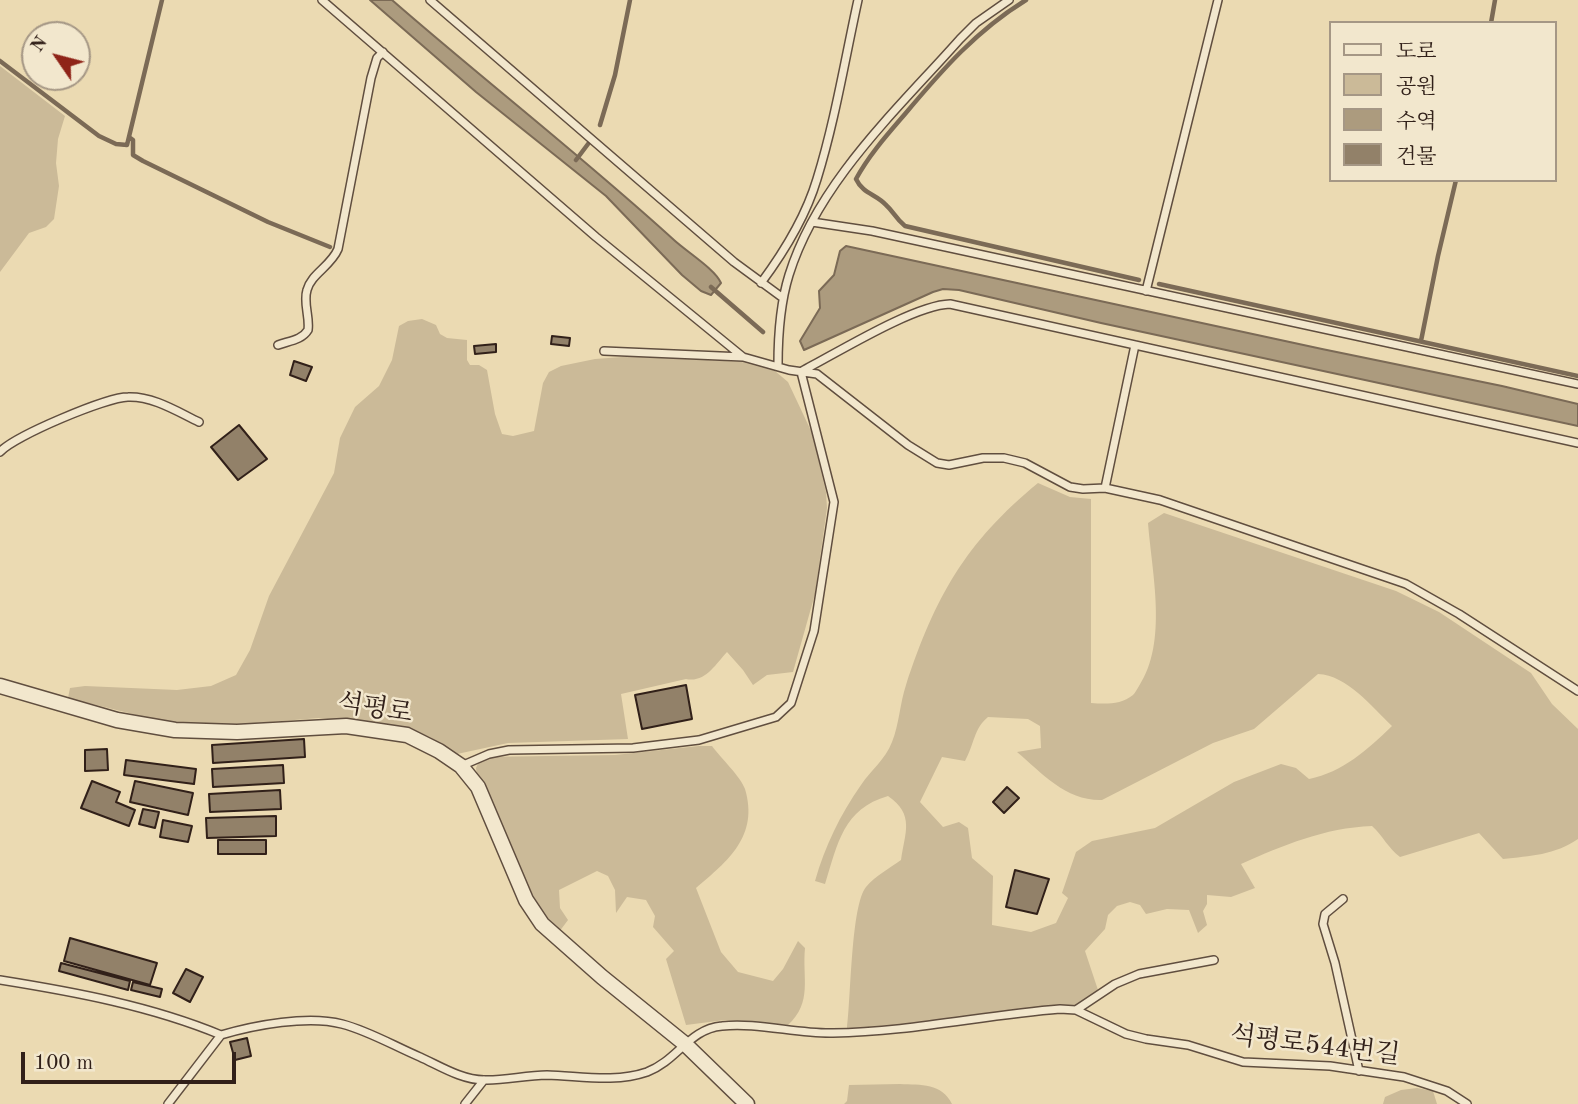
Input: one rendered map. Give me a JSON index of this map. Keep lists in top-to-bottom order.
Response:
{
  "streets": {
    "street": ["석평로"],
    "lane": ["석평로544번길"]
  },
  "crossings": [
    ["석평로", "석평로544번길"]
  ],
  "legend": [
    "도로",
    "공원",
    "수역",
    "건물"
  ],
  "scale_bar": "100 m",
  "north": "top left"
}
